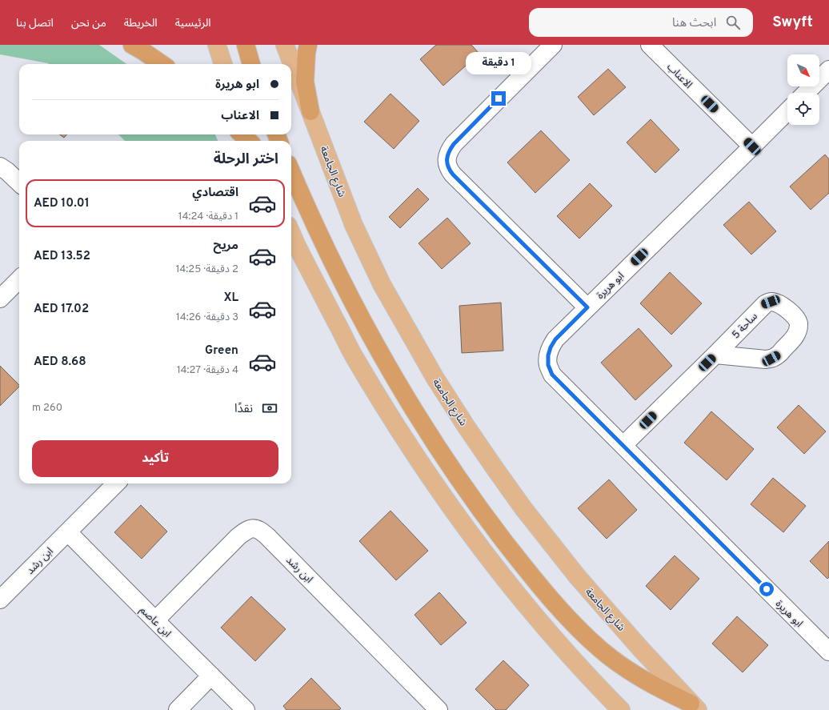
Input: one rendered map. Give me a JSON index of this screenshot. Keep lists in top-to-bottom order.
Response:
{
  "streets": {
    "main road": ["شارع الجامعة"],
    "street": [
      "الاعناب",
      "ابو هريرة",
      "ابن رشد",
      "ابن عاصم"
    ]
  },
  "crossings": [
    ["الاعناب", "ابو هريرة"],
    ["ابن رشد", "ابن عاصم"]
  ],
  "north": "bottom right",
  "page": {
    "header": "Swyft",
    "search": "ابحث هنا",
    "nav": [
      "الرئيسية",
      "الخريطة",
      "من نحن",
      "اتصل بنا"
    ],
    "bubble": "1 دقيقة",
    "banner": ["ابو هريرة", "الاعناب"],
    "heading": "اختر الرحلة",
    "list": [
      {
        "name": "اقتصادي",
        "note": "1 دقيقة · 14:24",
        "value": "AED 10.01"
      },
      {
        "name": "مريح",
        "note": "2 دقيقة · 14:25",
        "value": "AED 13.52"
      },
      {
        "name": "XL",
        "note": "3 دقيقة · 14:26",
        "value": "AED 17.02"
      },
      {
        "name": "Green",
        "note": "4 دقيقة · 14:27",
        "value": "AED 8.68"
      }
    ],
    "pay": ["نقدًا", "260 m"],
    "buttons": "تأكيد"
  }
}
